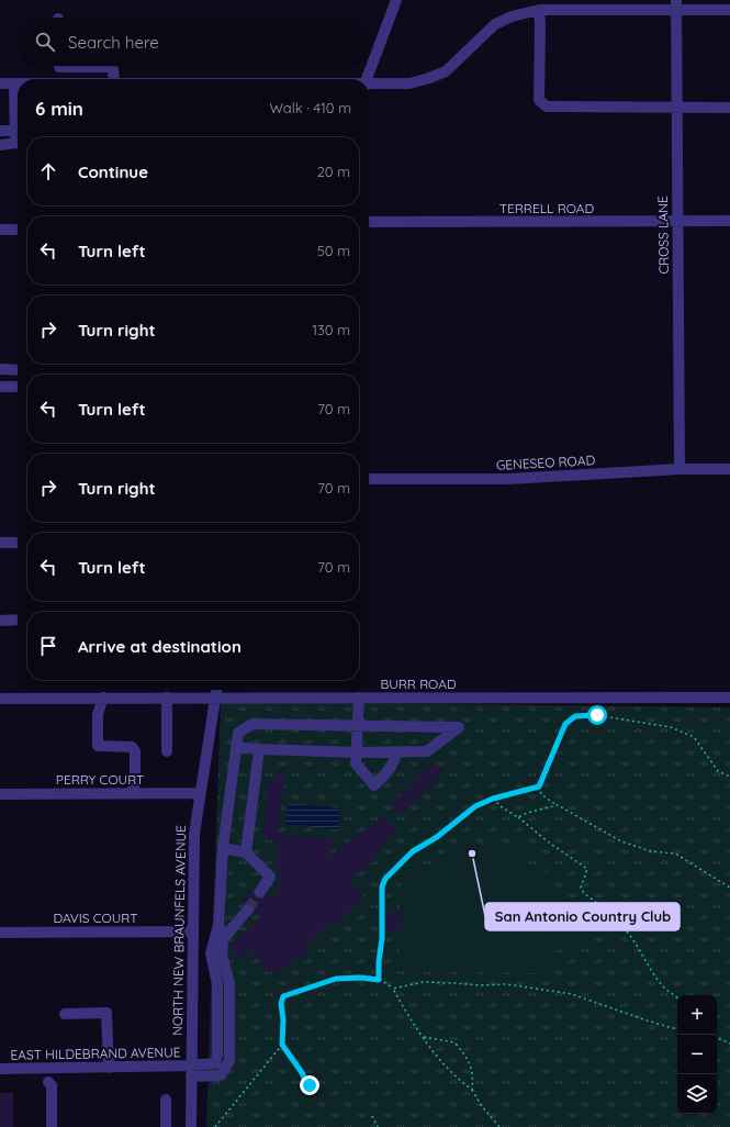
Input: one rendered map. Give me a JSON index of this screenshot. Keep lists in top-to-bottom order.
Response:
{
  "streets": {
    "street": [
      "TERRELL ROAD",
      "CROSS LANE",
      "GENESEO ROAD",
      "BURR ROAD",
      "PERRY COURT",
      "DAVIS COURT",
      "NORTH NEW BRAUNFELS AVENUE",
      "EAST HILDEBRAND AVENUE"
    ]
  },
  "crossings": [
    ["TERRELL ROAD", "CROSS LANE"],
    ["CROSS LANE", "GENESEO ROAD"],
    ["BURR ROAD", "NORTH NEW BRAUNFELS AVENUE"],
    ["PERRY COURT", "NORTH NEW BRAUNFELS AVENUE"],
    ["DAVIS COURT", "NORTH NEW BRAUNFELS AVENUE"],
    ["NORTH NEW BRAUNFELS AVENUE", "EAST HILDEBRAND AVENUE"]
  ],
  "places": ["San Antonio Country Club"],
  "page": {
    "search": "Search here",
    "heading": ["6 min", "Walk · 410 m"],
    "list": [
      ["Continue", "20 m"],
      ["Turn left", "50 m"],
      ["Turn right", "130 m"],
      ["Turn left", "70 m"],
      ["Turn right", "70 m"],
      ["Turn left", "70 m"],
      "Arrive at destination"
    ],
    "map_buttons": ["+", "−"]
  }
}
